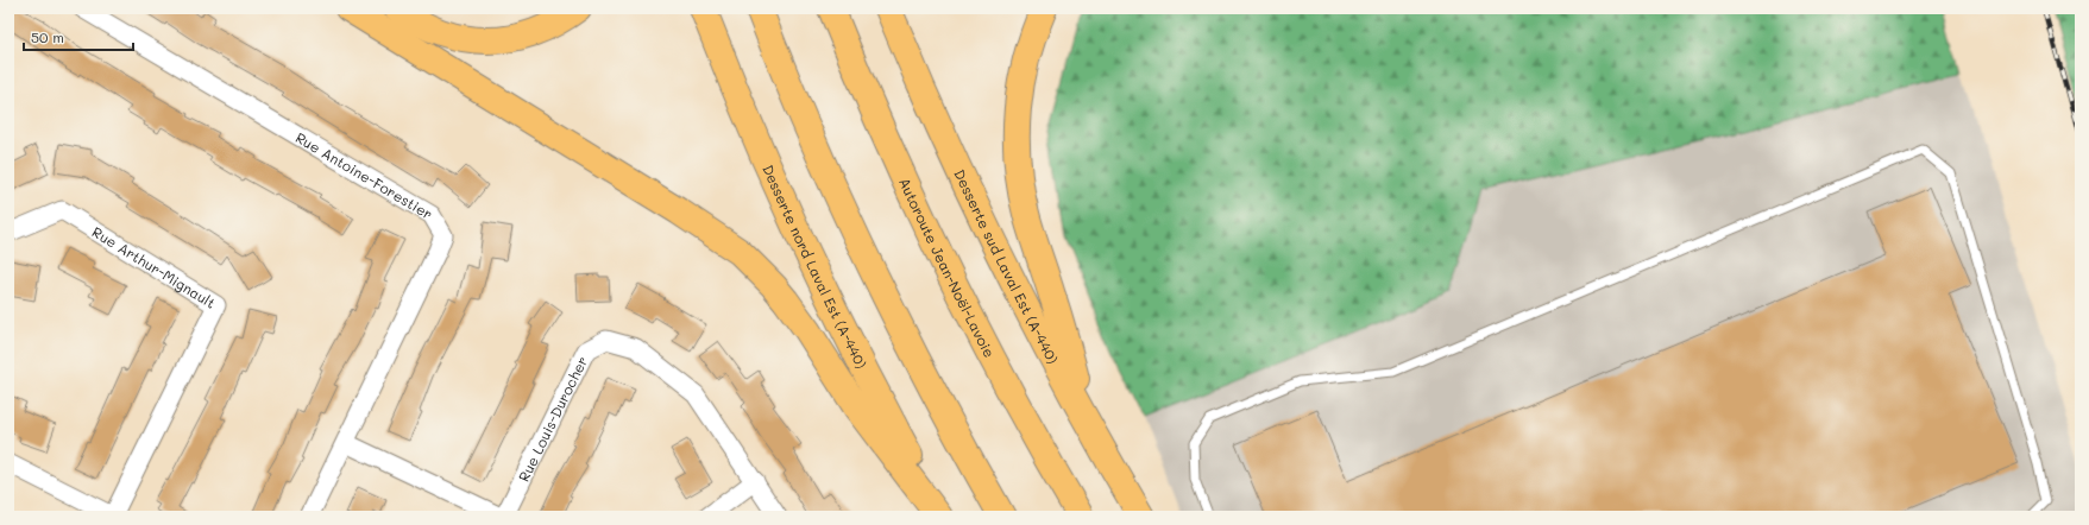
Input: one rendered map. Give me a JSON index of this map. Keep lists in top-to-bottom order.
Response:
{
  "streets": {
    "highway": ["Desserte nord Laval Est (A-440)", "Autoroute Jean-Noël-Lavoie", "Desserte sud Laval Est (A-440)"],
    "street": ["Rue Antoine-Forestier", "Rue Arthur-Mignault", "Rue Louis-Durocher"]
  },
  "scale_bar": "50 m"
}
